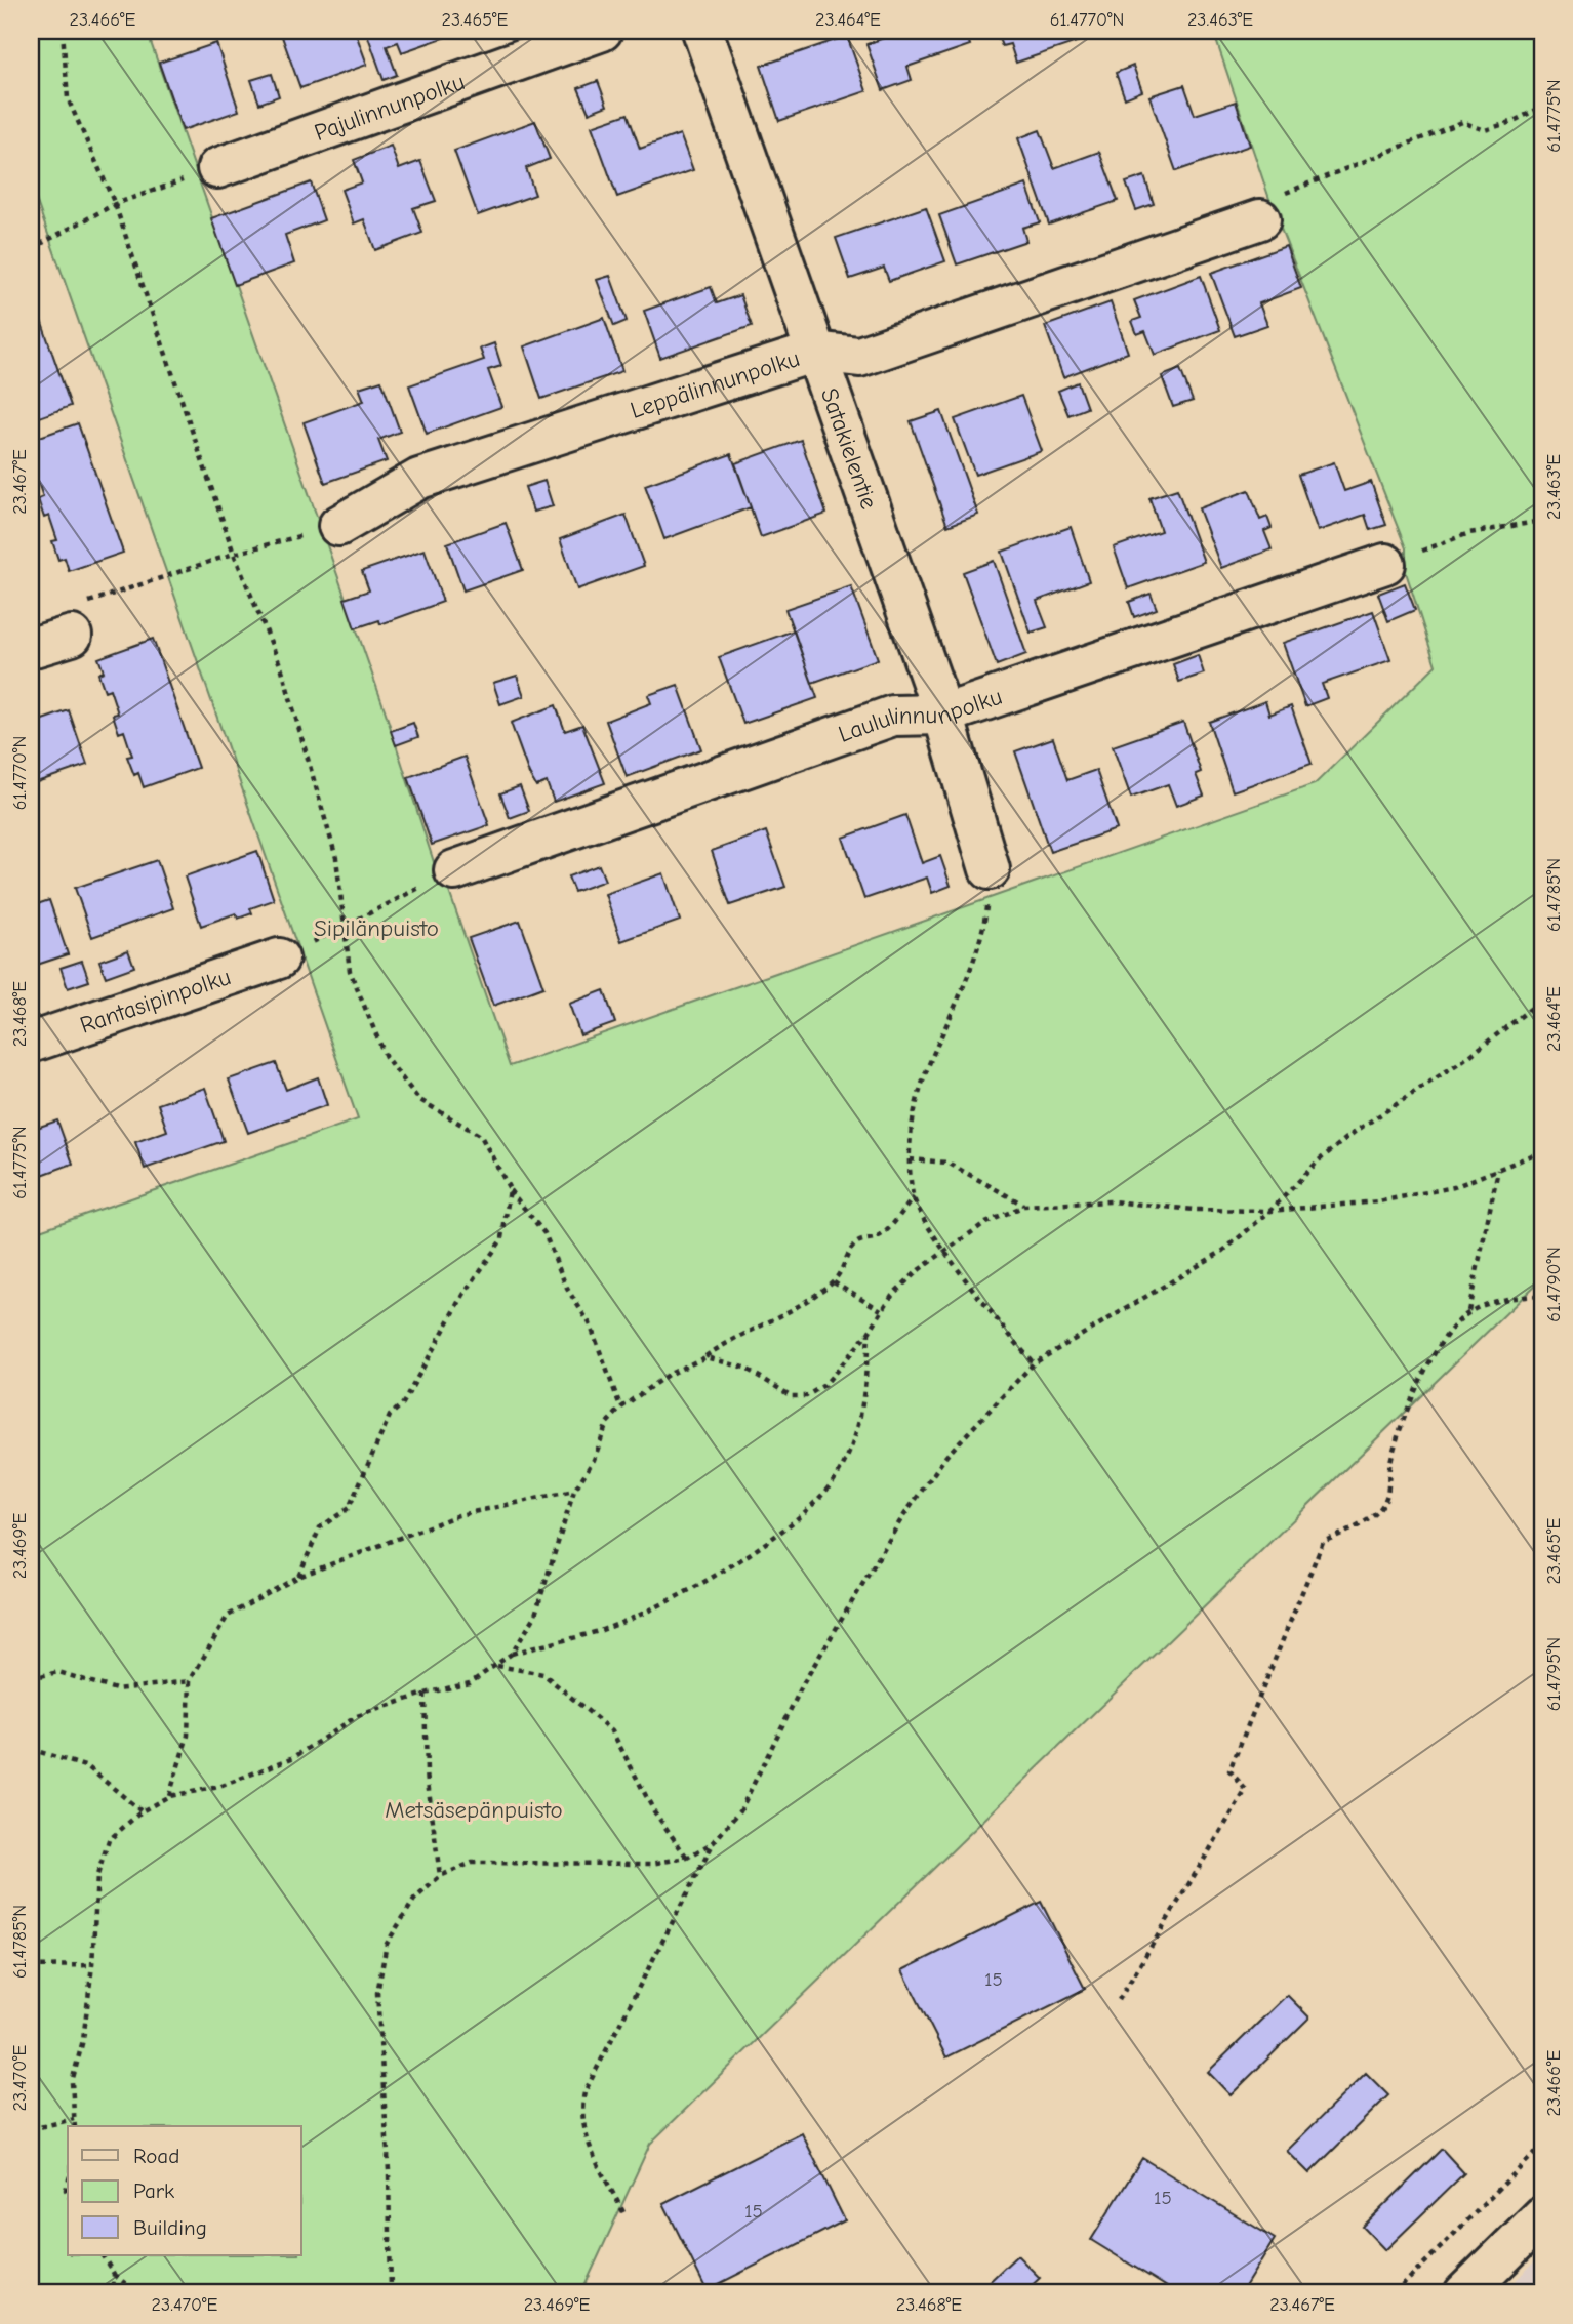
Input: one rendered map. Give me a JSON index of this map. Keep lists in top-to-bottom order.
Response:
{
  "streets": {
    "street": [
      "Pajulinnunpolku",
      "Leppälinnunpolku",
      "Satakielentie",
      "Laululinnunpolku",
      "Rantasipinpolku"
    ]
  },
  "crossings": [
    ["Leppälinnunpolku", "Satakielentie"],
    ["Satakielentie", "Laululinnunpolku"]
  ],
  "parks": ["Sipilänpuisto", "Metsäsepänpuisto"],
  "house_numbers": ["15", "15", "15"],
  "legend": ["Road", "Park", "Building"],
  "coordinates": [
    "23.466°E",
    "23.465°E",
    "23.464°E",
    "61.4770°N",
    "23.463°E",
    "61.4775°N",
    "23.467°E",
    "61.4785°N",
    "23.468°E",
    "61.4790°N",
    "23.469°E",
    "61.4795°N",
    "23.470°E"
  ]
}
